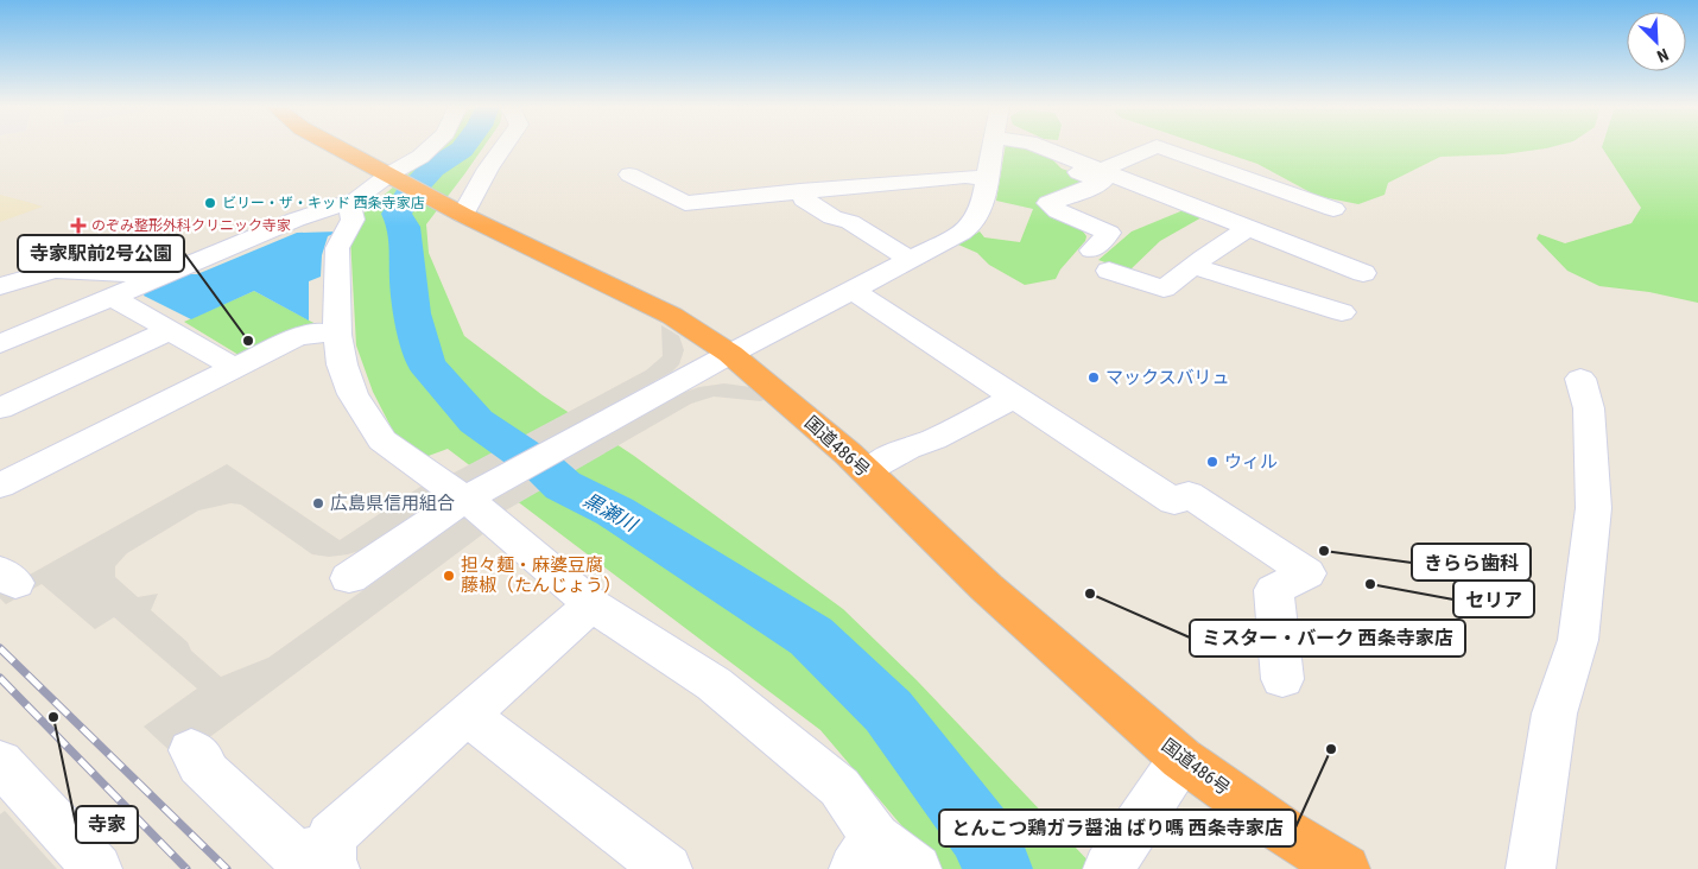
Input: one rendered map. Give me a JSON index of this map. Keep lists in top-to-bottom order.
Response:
{
  "streets": {
    "highway": ["国道486号"]
  },
  "water": ["黒瀬川"],
  "places": {
    "other": [
      "ビリー・ザ・キッド 西条寺家店",
      "寺家駅前2号公園",
      "マックスバリュ",
      "ウィル",
      "広島県信用組合",
      "きらら歯科",
      "担々麺・麻婆豆腐 藤椒（たんじょう）",
      "セリア",
      "ミスター・バーク 西条寺家店",
      "寺家",
      "とんこつ鶏ガラ醤油 ばり嗎 西条寺家店"
    ],
    "health": ["のぞみ整形外科クリニック寺家"]
  },
  "north": "bottom right"
}
